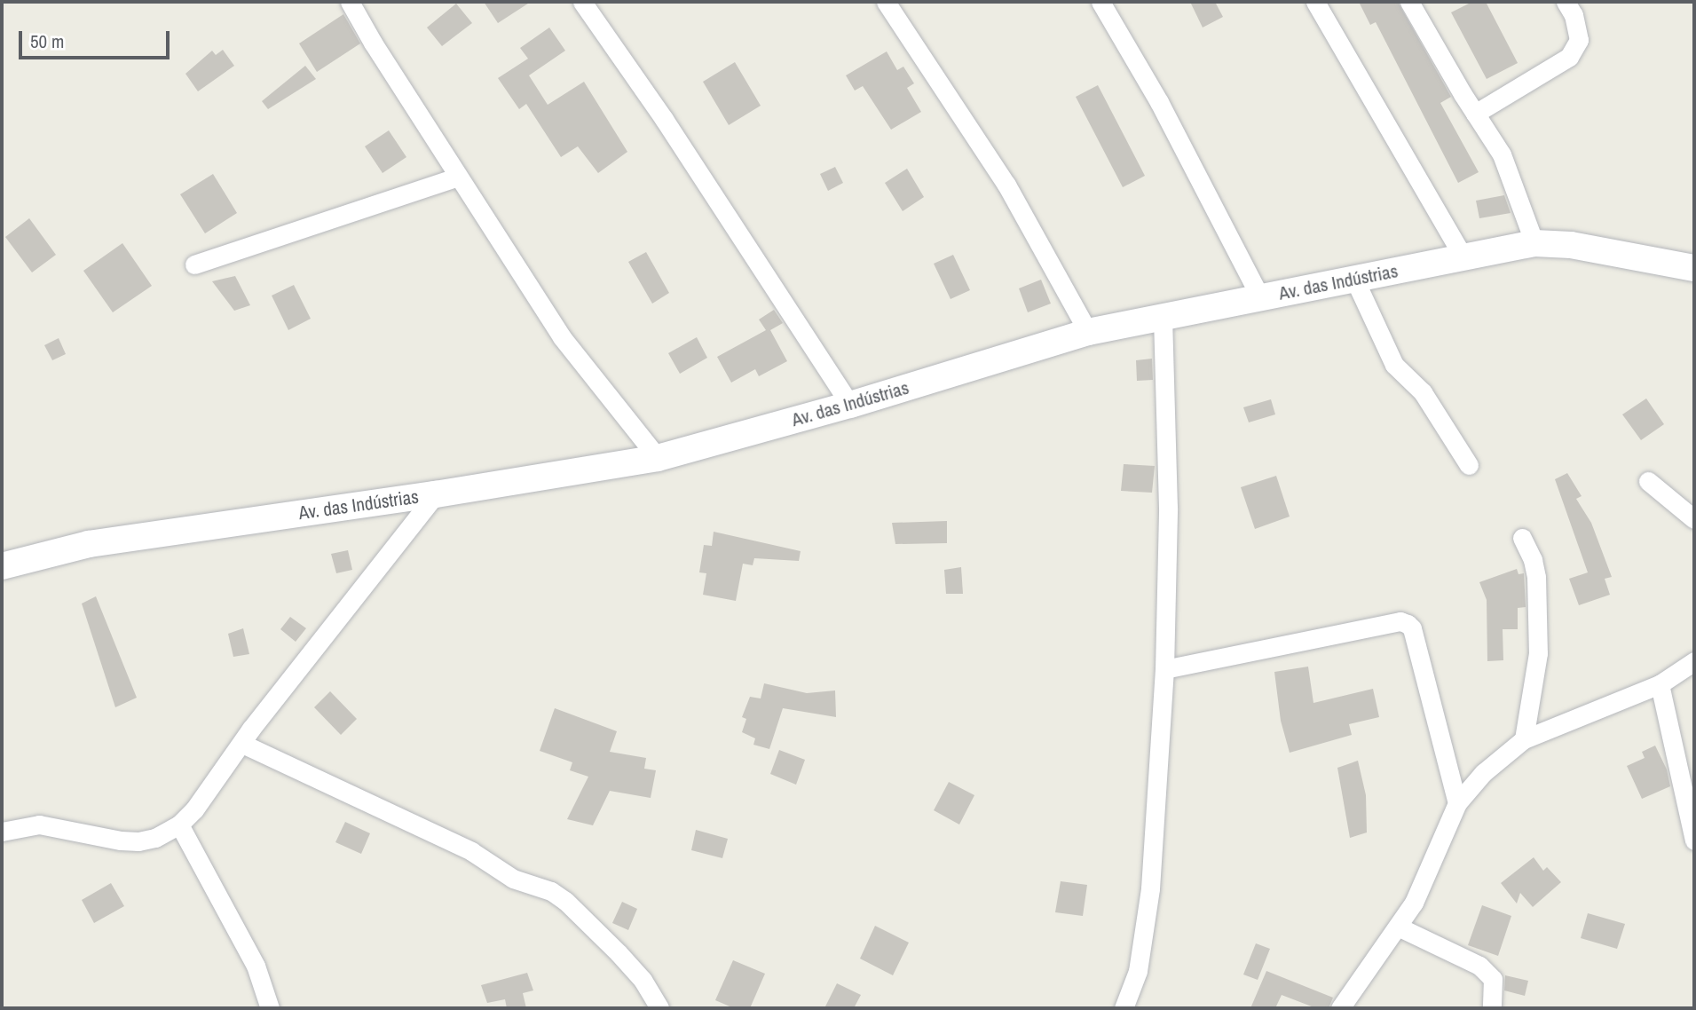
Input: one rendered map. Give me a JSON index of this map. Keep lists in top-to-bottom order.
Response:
{
  "streets": {
    "street": ["Av. das Indústrias"]
  },
  "scale_bar": "50 m"
}
